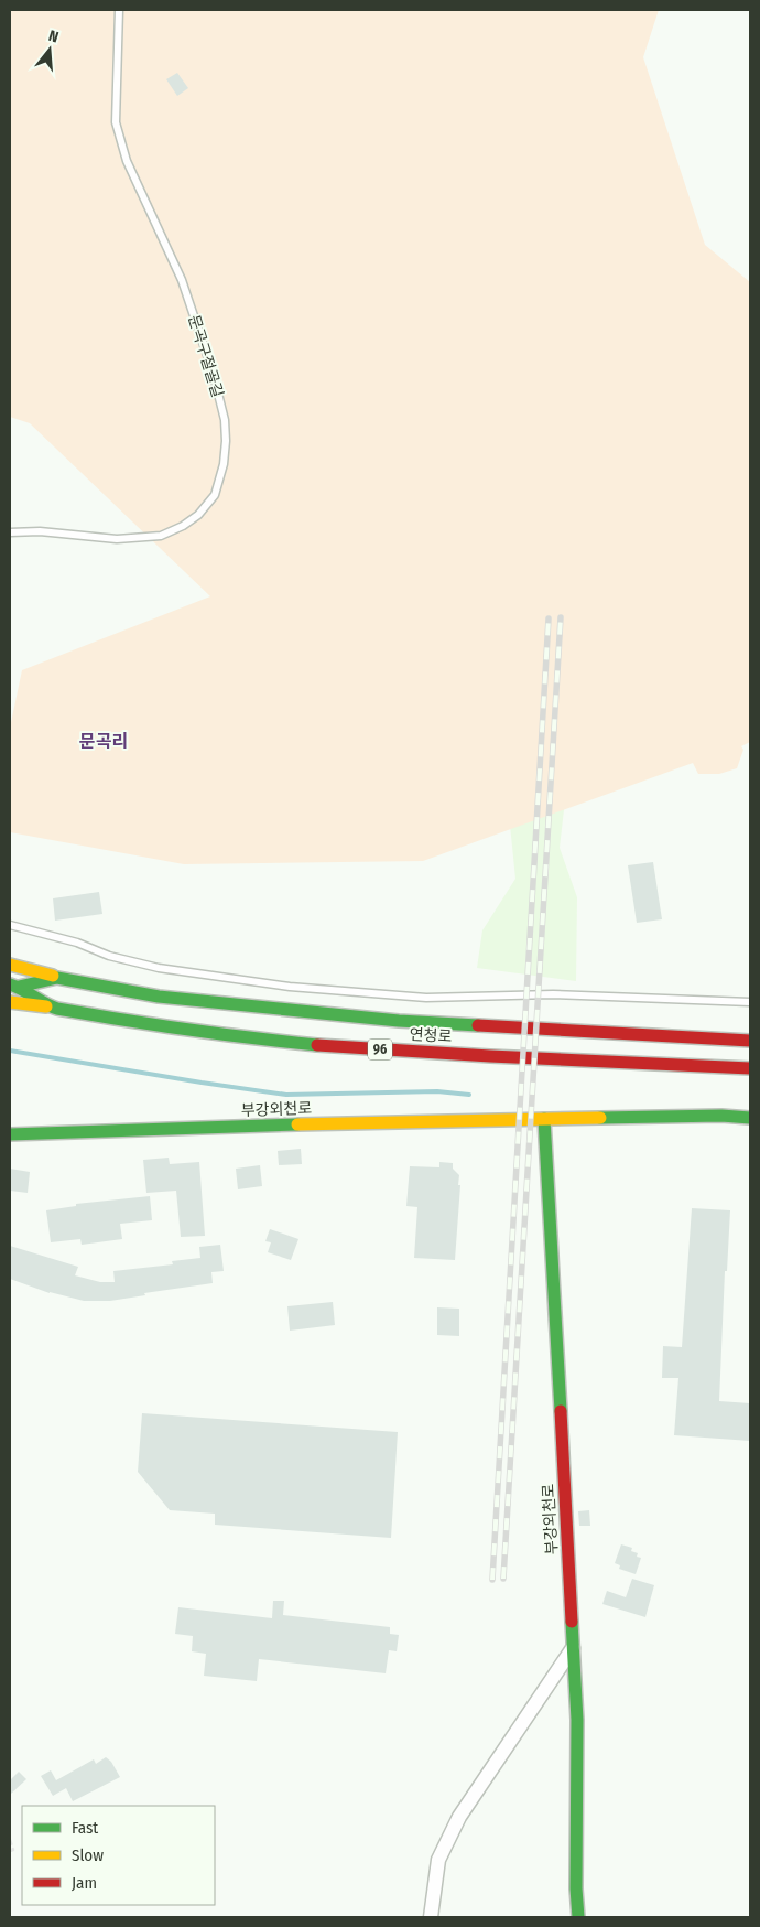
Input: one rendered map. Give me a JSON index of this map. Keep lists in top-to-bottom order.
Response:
{
  "streets": {
    "main road": ["연청로", "96", "부강외천로"],
    "lane": ["문곡구절골길"]
  },
  "districts": ["문곡리"],
  "legend": ["Fast", "Slow", "Jam"],
  "north": "top"
}
